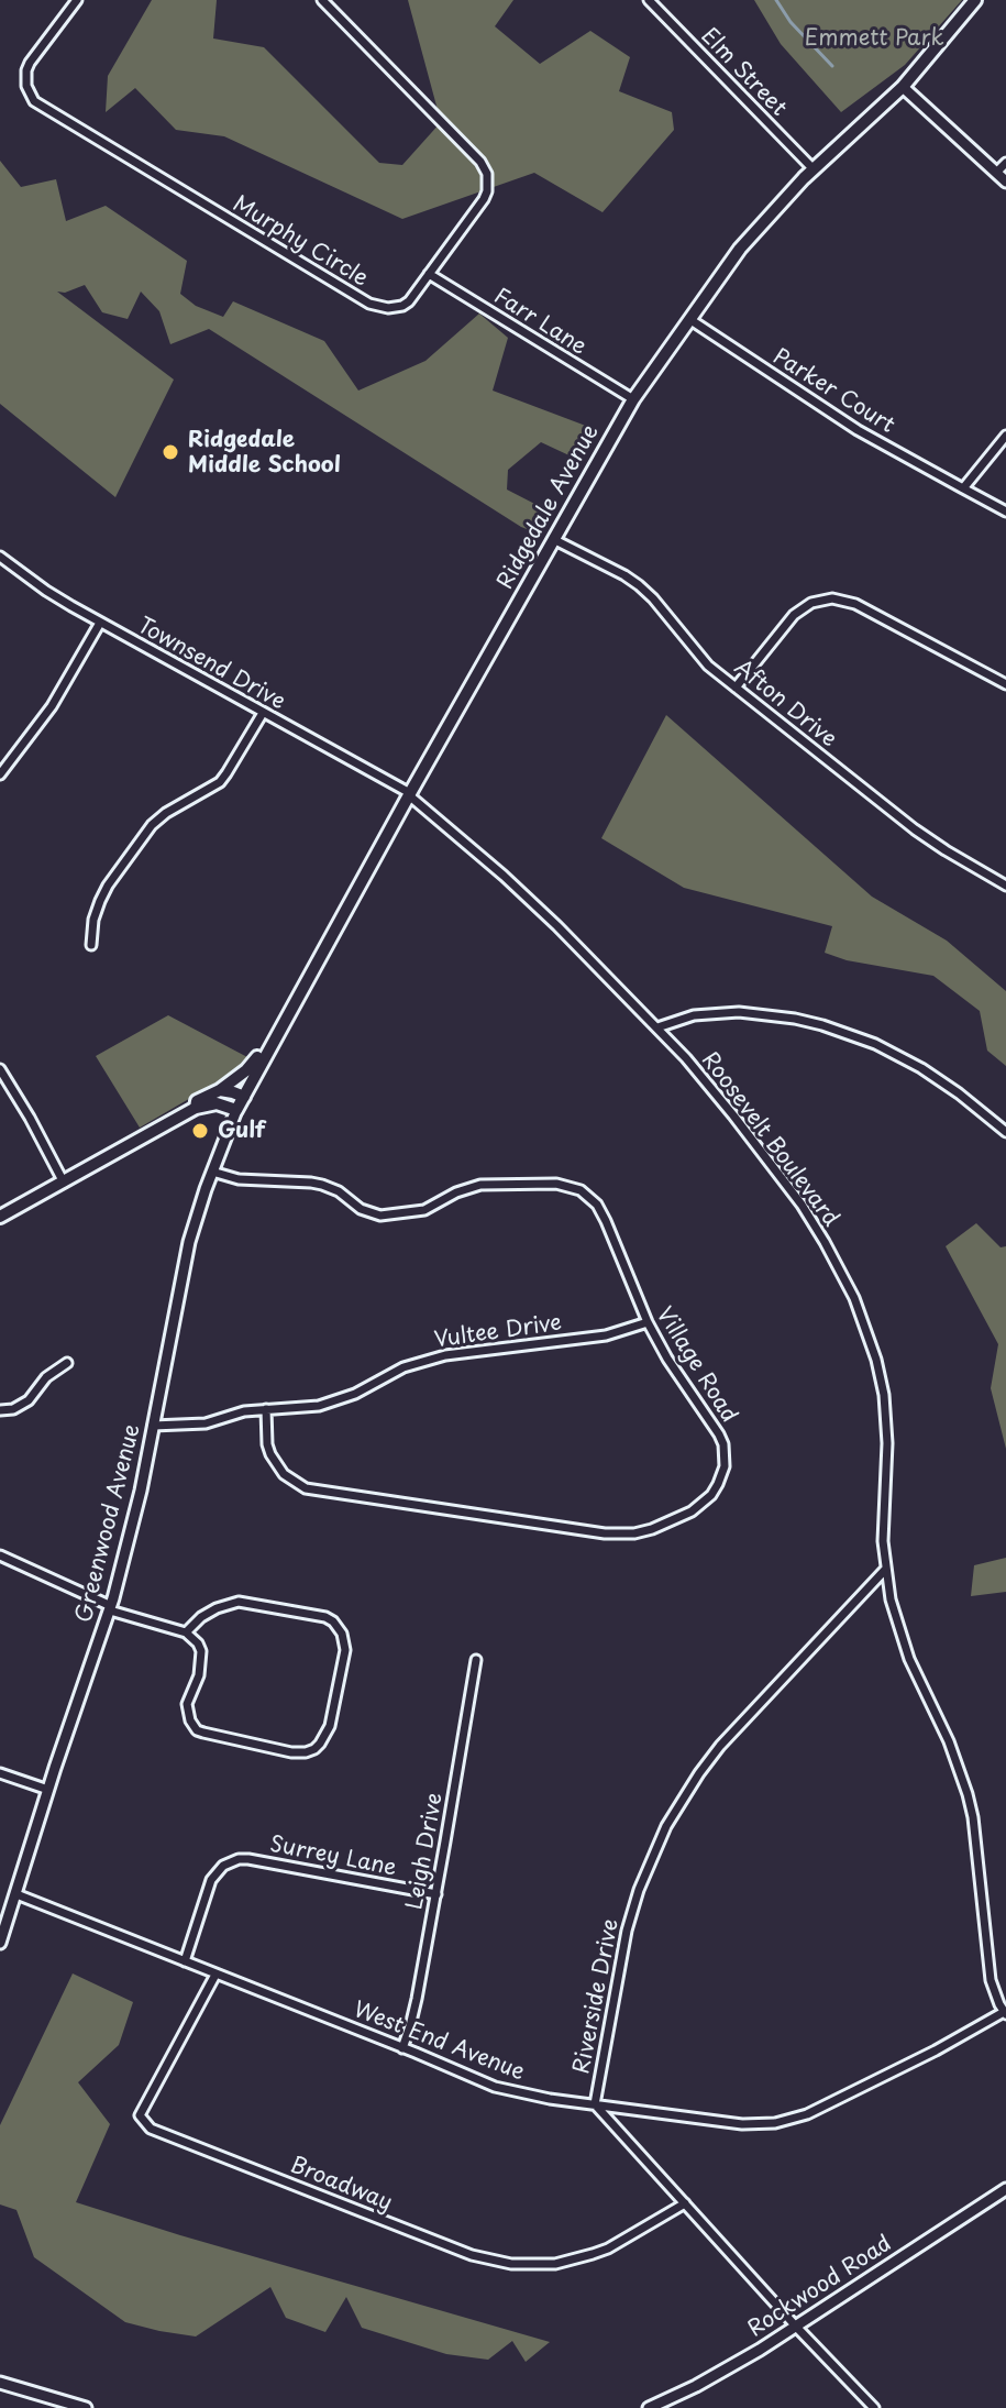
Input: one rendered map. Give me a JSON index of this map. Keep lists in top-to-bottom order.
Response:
{
  "streets": {
    "main road": ["Ridgedale Avenue"],
    "street": [
      "Elm Street",
      "Murphy Circle",
      "Farr Lane",
      "Parker Court",
      "Townsend Drive",
      "Afton Drive",
      "Roosevelt Boulevard",
      "Vultee Drive",
      "Village Road",
      "Greenwood Avenue",
      "Leigh Drive",
      "Surrey Lane",
      "Riverside Drive",
      "West End Avenue",
      "Broadway",
      "Rockwood Road"
    ]
  },
  "crossings": [
    ["Elm Street", "Ridgedale Avenue"],
    ["Murphy Circle", "Farr Lane"],
    ["Farr Lane", "Ridgedale Avenue"],
    ["Parker Court", "Ridgedale Avenue"],
    ["Ridgedale Avenue", "Townsend Drive"],
    ["Ridgedale Avenue", "Afton Drive"],
    ["Ridgedale Avenue", "Roosevelt Boulevard"],
    ["Ridgedale Avenue", "Greenwood Avenue"],
    ["Townsend Drive", "Roosevelt Boulevard"],
    ["Roosevelt Boulevard", "Riverside Drive"],
    ["Roosevelt Boulevard", "West End Avenue"],
    ["Vultee Drive", "Village Road"],
    ["Vultee Drive", "Greenwood Avenue"],
    ["Village Road", "Greenwood Avenue"],
    ["Greenwood Avenue", "West End Avenue"],
    ["Leigh Drive", "Surrey Lane"],
    ["Leigh Drive", "West End Avenue"],
    ["Surrey Lane", "West End Avenue"],
    ["Riverside Drive", "West End Avenue"],
    ["Riverside Drive", "Broadway"],
    ["Riverside Drive", "Rockwood Road"],
    ["West End Avenue", "Broadway"]
  ],
  "parks": ["Emmett Park"],
  "places": ["Ridgedale Middle School", "Gulf"]
}
